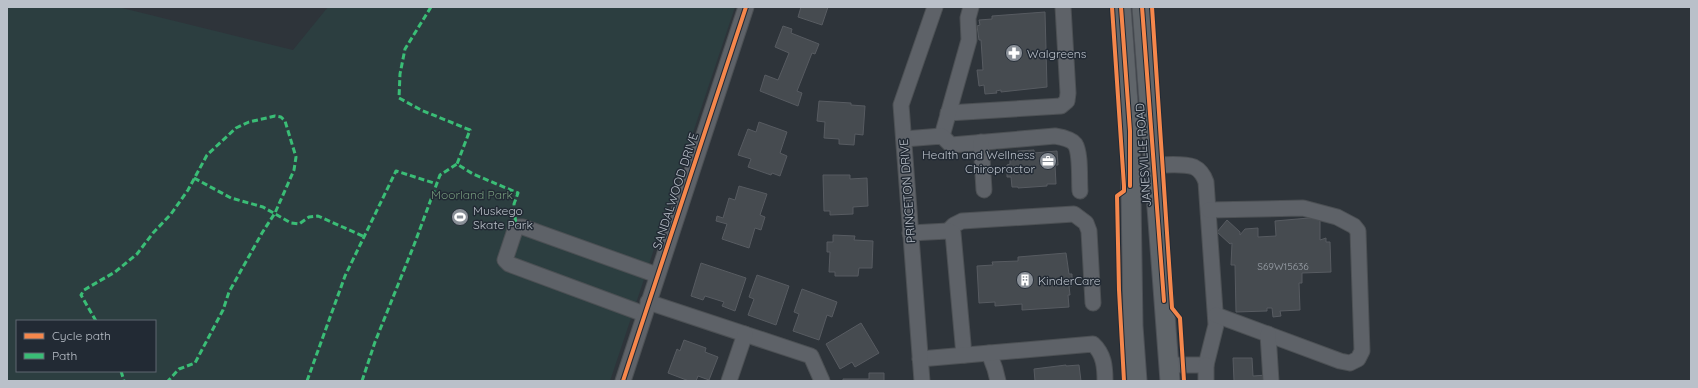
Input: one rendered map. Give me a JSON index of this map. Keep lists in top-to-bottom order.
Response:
{
  "streets": {
    "main road": ["JANESVILLE ROAD"],
    "street": ["SANDALWOOD DRIVE", "PRINCETON DRIVE"]
  },
  "parks": ["Moorland Park"],
  "places": {
    "pharmacy": ["Walgreens"],
    "office": ["Health and Wellness Chiropractor"],
    "sports": ["Muskego Skate Park"],
    "building": ["KinderCare"]
  },
  "house_numbers": ["S69W15636"],
  "legend": ["Cycle path", "Path"]
}
